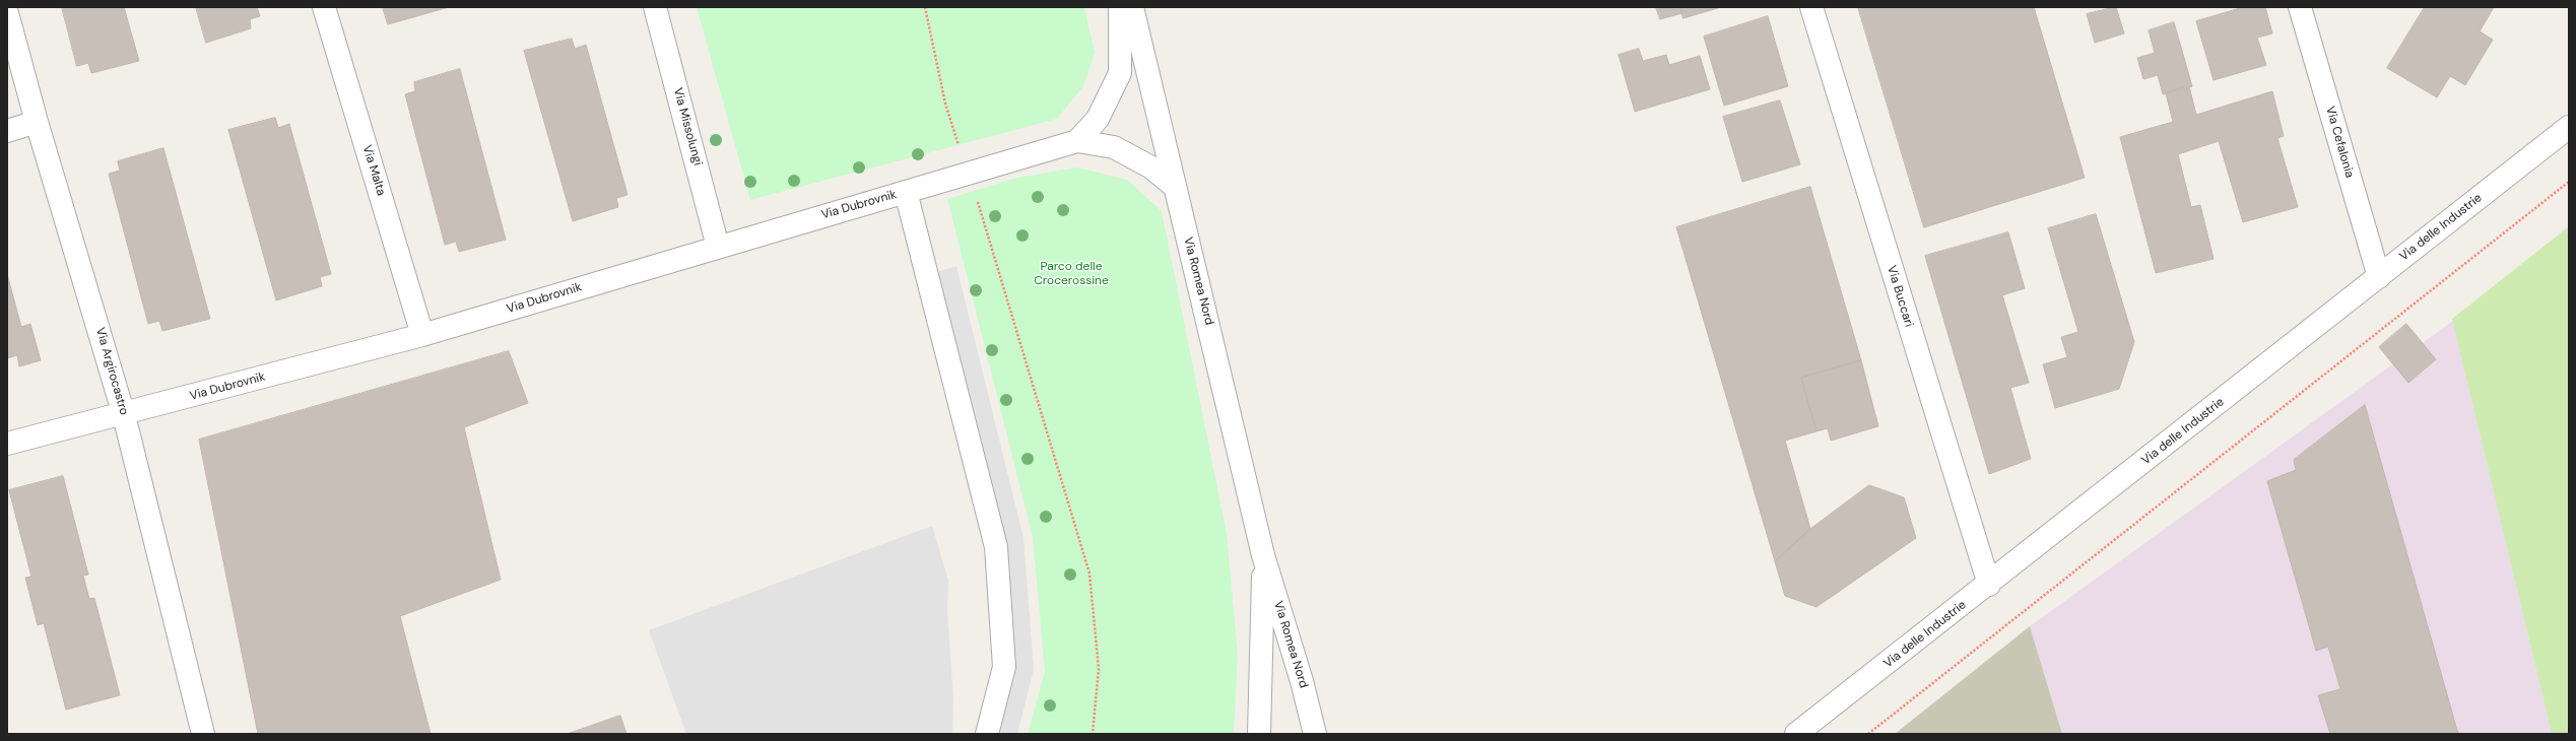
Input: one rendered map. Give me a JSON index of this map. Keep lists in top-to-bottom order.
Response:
{
  "streets": {
    "street": [
      "Via Missolungi",
      "Via Cefalonia",
      "Via Malta",
      "Via Dubrovnik",
      "Via delle Industrie",
      "Via Romea Nord",
      "Via Buccari",
      "Via Argirocastro"
    ]
  },
  "crossings": [
    ["Via Missolungi", "Via Dubrovnik"],
    ["Via Cefalonia", "Via delle Industrie"],
    ["Via Malta", "Via Dubrovnik"],
    ["Via Dubrovnik", "Via Romea Nord"],
    ["Via Dubrovnik", "Via Argirocastro"],
    ["Via delle Industrie", "Via Buccari"]
  ],
  "parks": ["Parco delle Crocerossine"]
}
